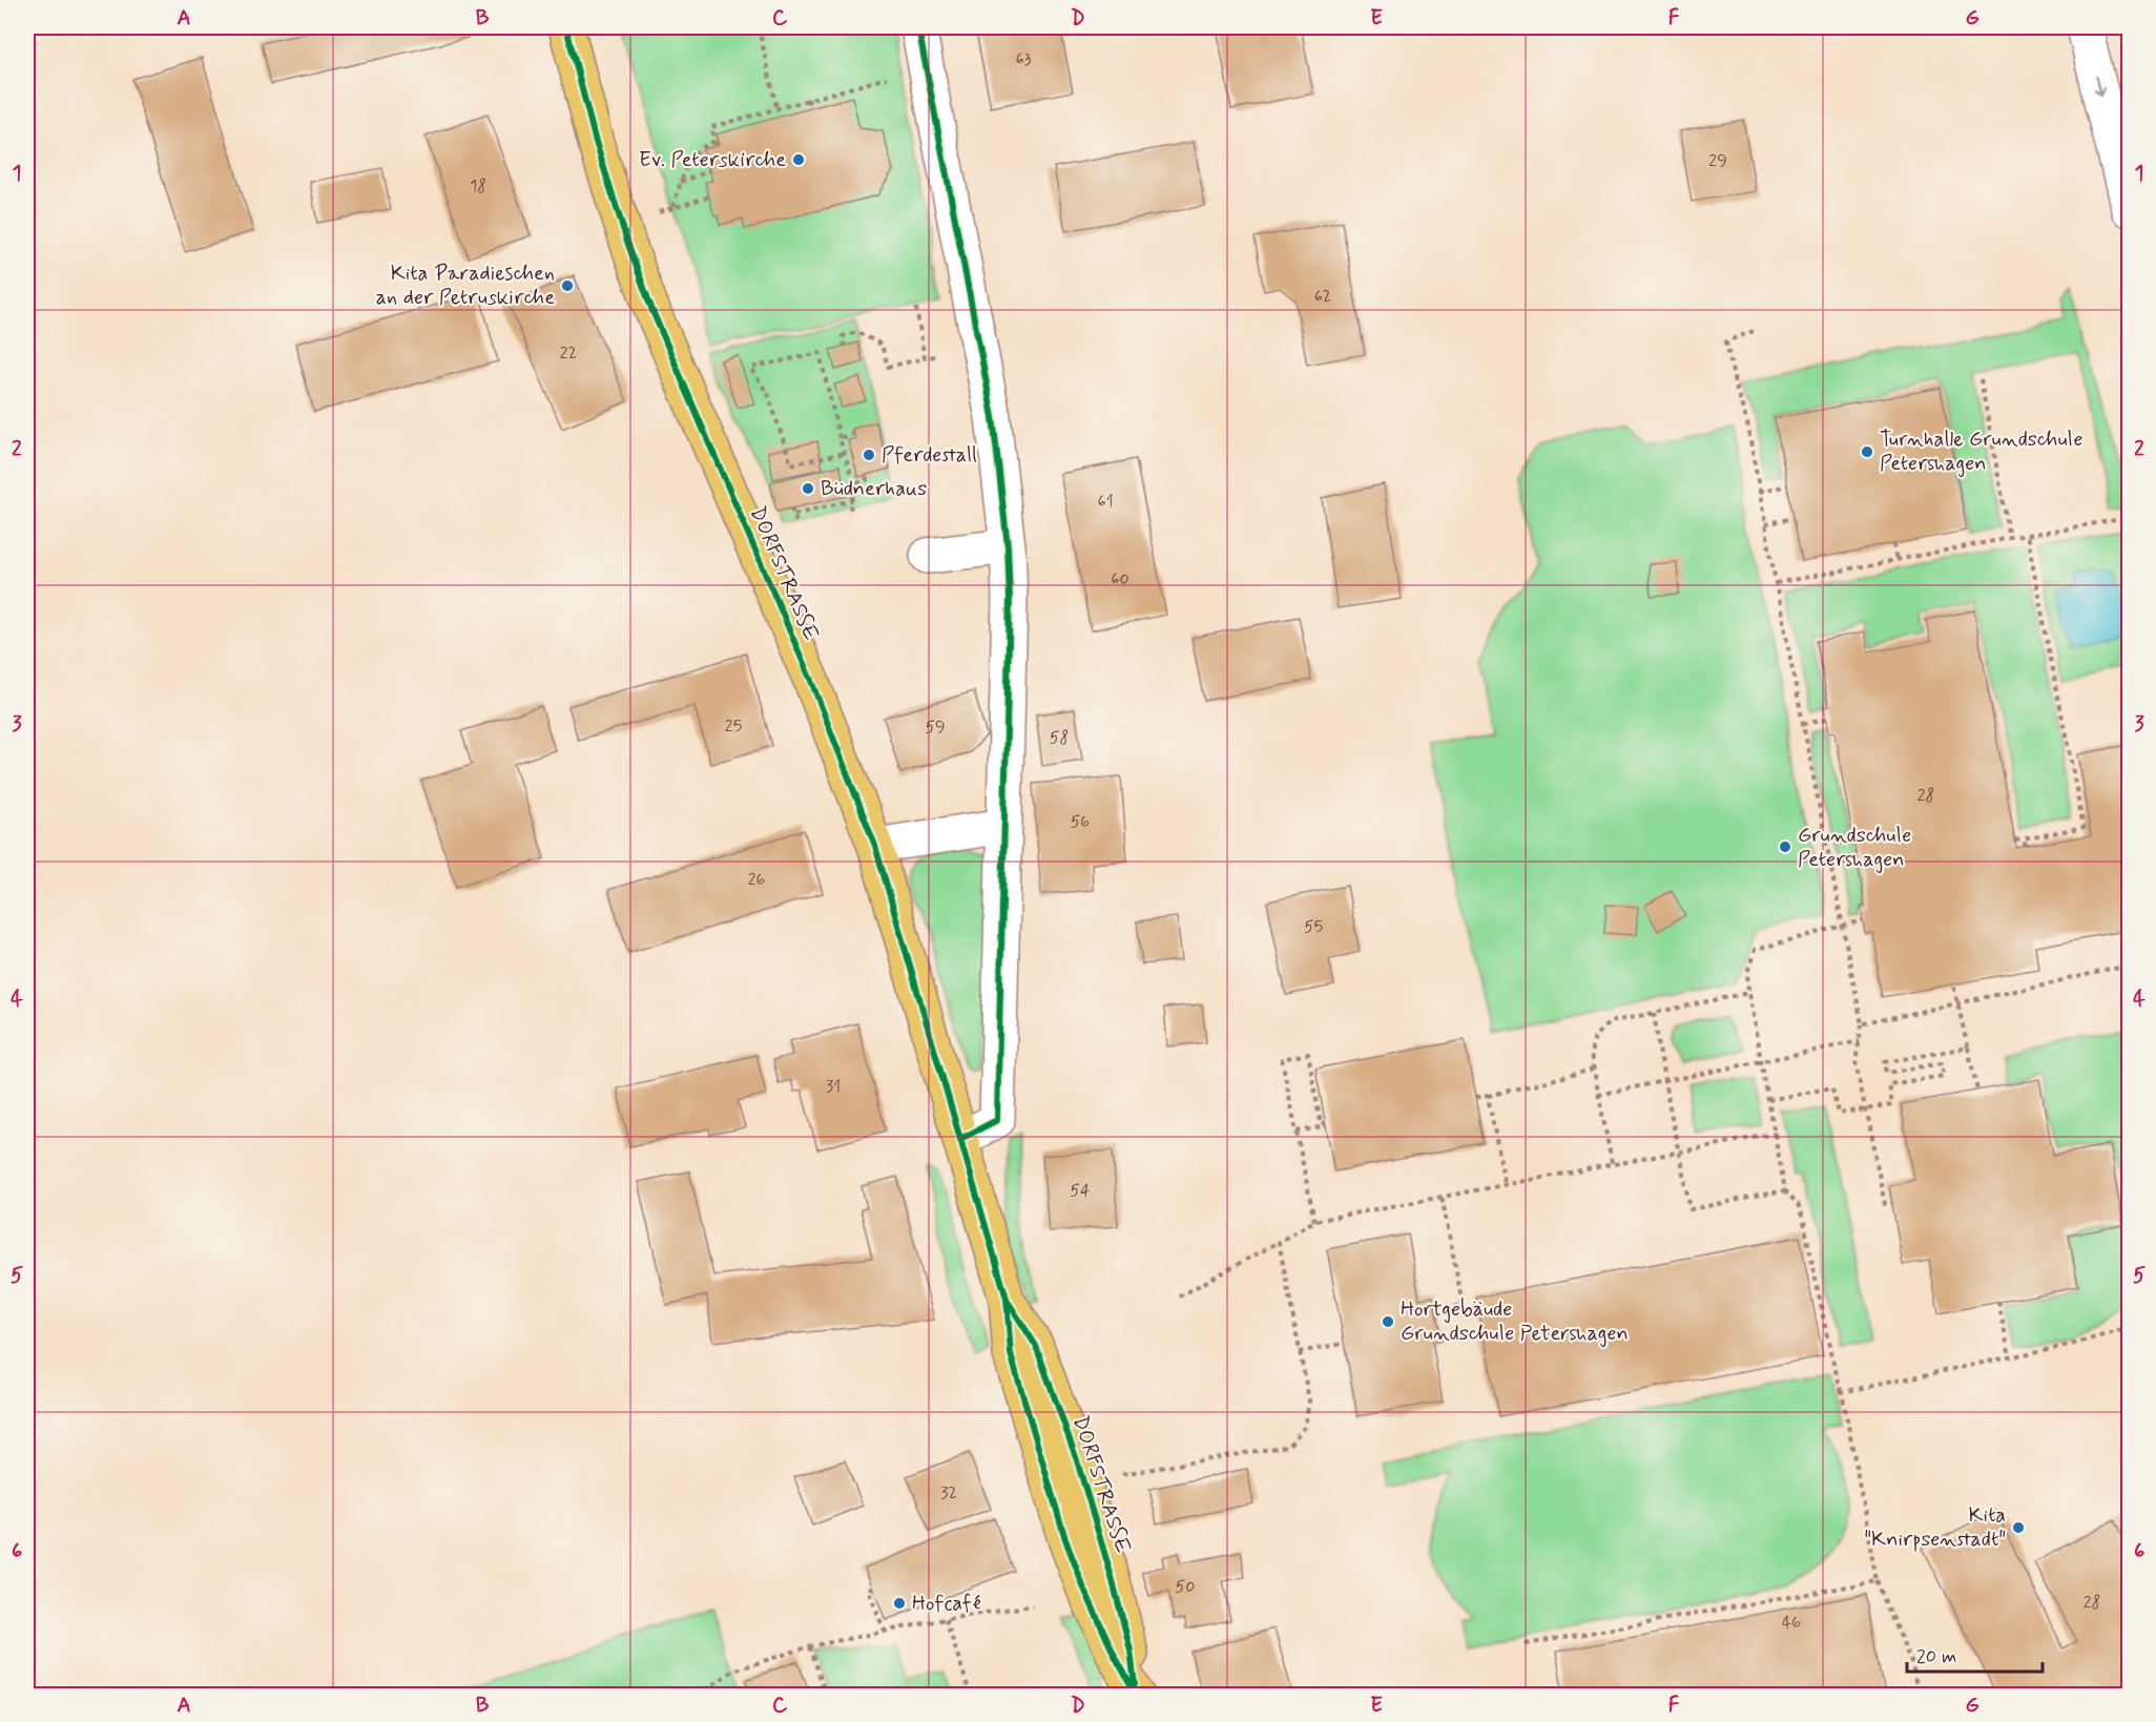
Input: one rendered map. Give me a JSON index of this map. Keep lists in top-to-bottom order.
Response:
{
  "streets": {
    "main road": ["DORFSTRASSE"]
  },
  "places": [
    "Ev. Peterskirche",
    "Kita Paradieschen an der Petruskirche",
    "Turnhalle Grundschule Petershagen",
    "Pferdestall",
    "Büdnerhaus",
    "Grundschule Petershagen",
    "Hortgebäude Grundschule Petershagen",
    "Kita \"Knirpsenstadt\"",
    "Hofcafé"
  ],
  "house_numbers": [
    "63",
    "29",
    "18",
    "62",
    "22",
    "61",
    "60",
    "25",
    "59",
    "58",
    "28",
    "56",
    "26",
    "55",
    "31",
    "54",
    "32",
    "50",
    "28",
    "46"
  ],
  "scale_bar": "20 m",
  "grid": {
    "columns": [
      "A",
      "B",
      "C",
      "D",
      "E",
      "F",
      "G"
    ],
    "rows": [
      "1",
      "2",
      "3",
      "4",
      "5",
      "6"
    ]
  }
}
